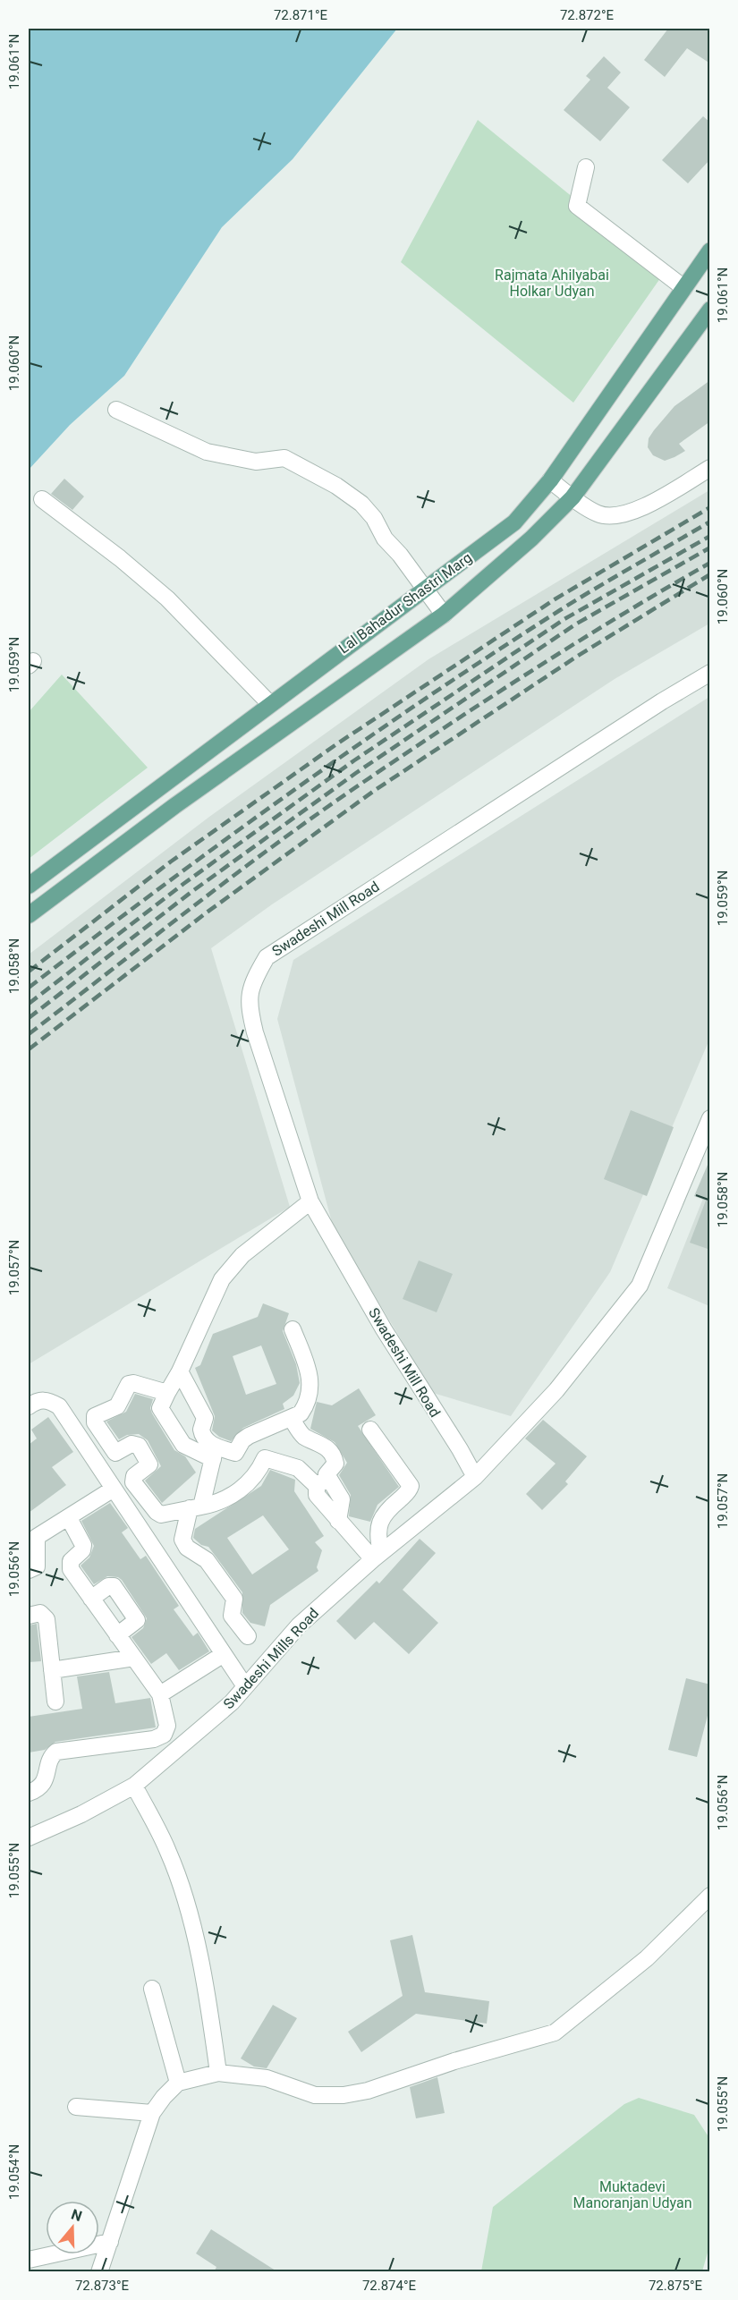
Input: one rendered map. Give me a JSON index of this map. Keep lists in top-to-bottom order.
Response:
{
  "streets": {
    "main road": ["Lal Bahadur Shastri Marg"],
    "street": ["Swadeshi Mill Road", "Swadeshi Mills Road"]
  },
  "crossings": [
    ["Swadeshi Mill Road", "Swadeshi Mills Road"]
  ],
  "parks": ["Rajmata Ahilyabai Holkar Udyan", "Muktadevi Manoranjan Udyan"],
  "north": "top",
  "coordinates": [
    "72.871°E",
    "72.872°E",
    "19.061°N",
    "19.060°N",
    "19.059°N",
    "19.058°N",
    "19.057°N",
    "19.056°N",
    "19.055°N",
    "19.054°N",
    "72.873°E",
    "72.874°E",
    "72.875°E"
  ]
}
